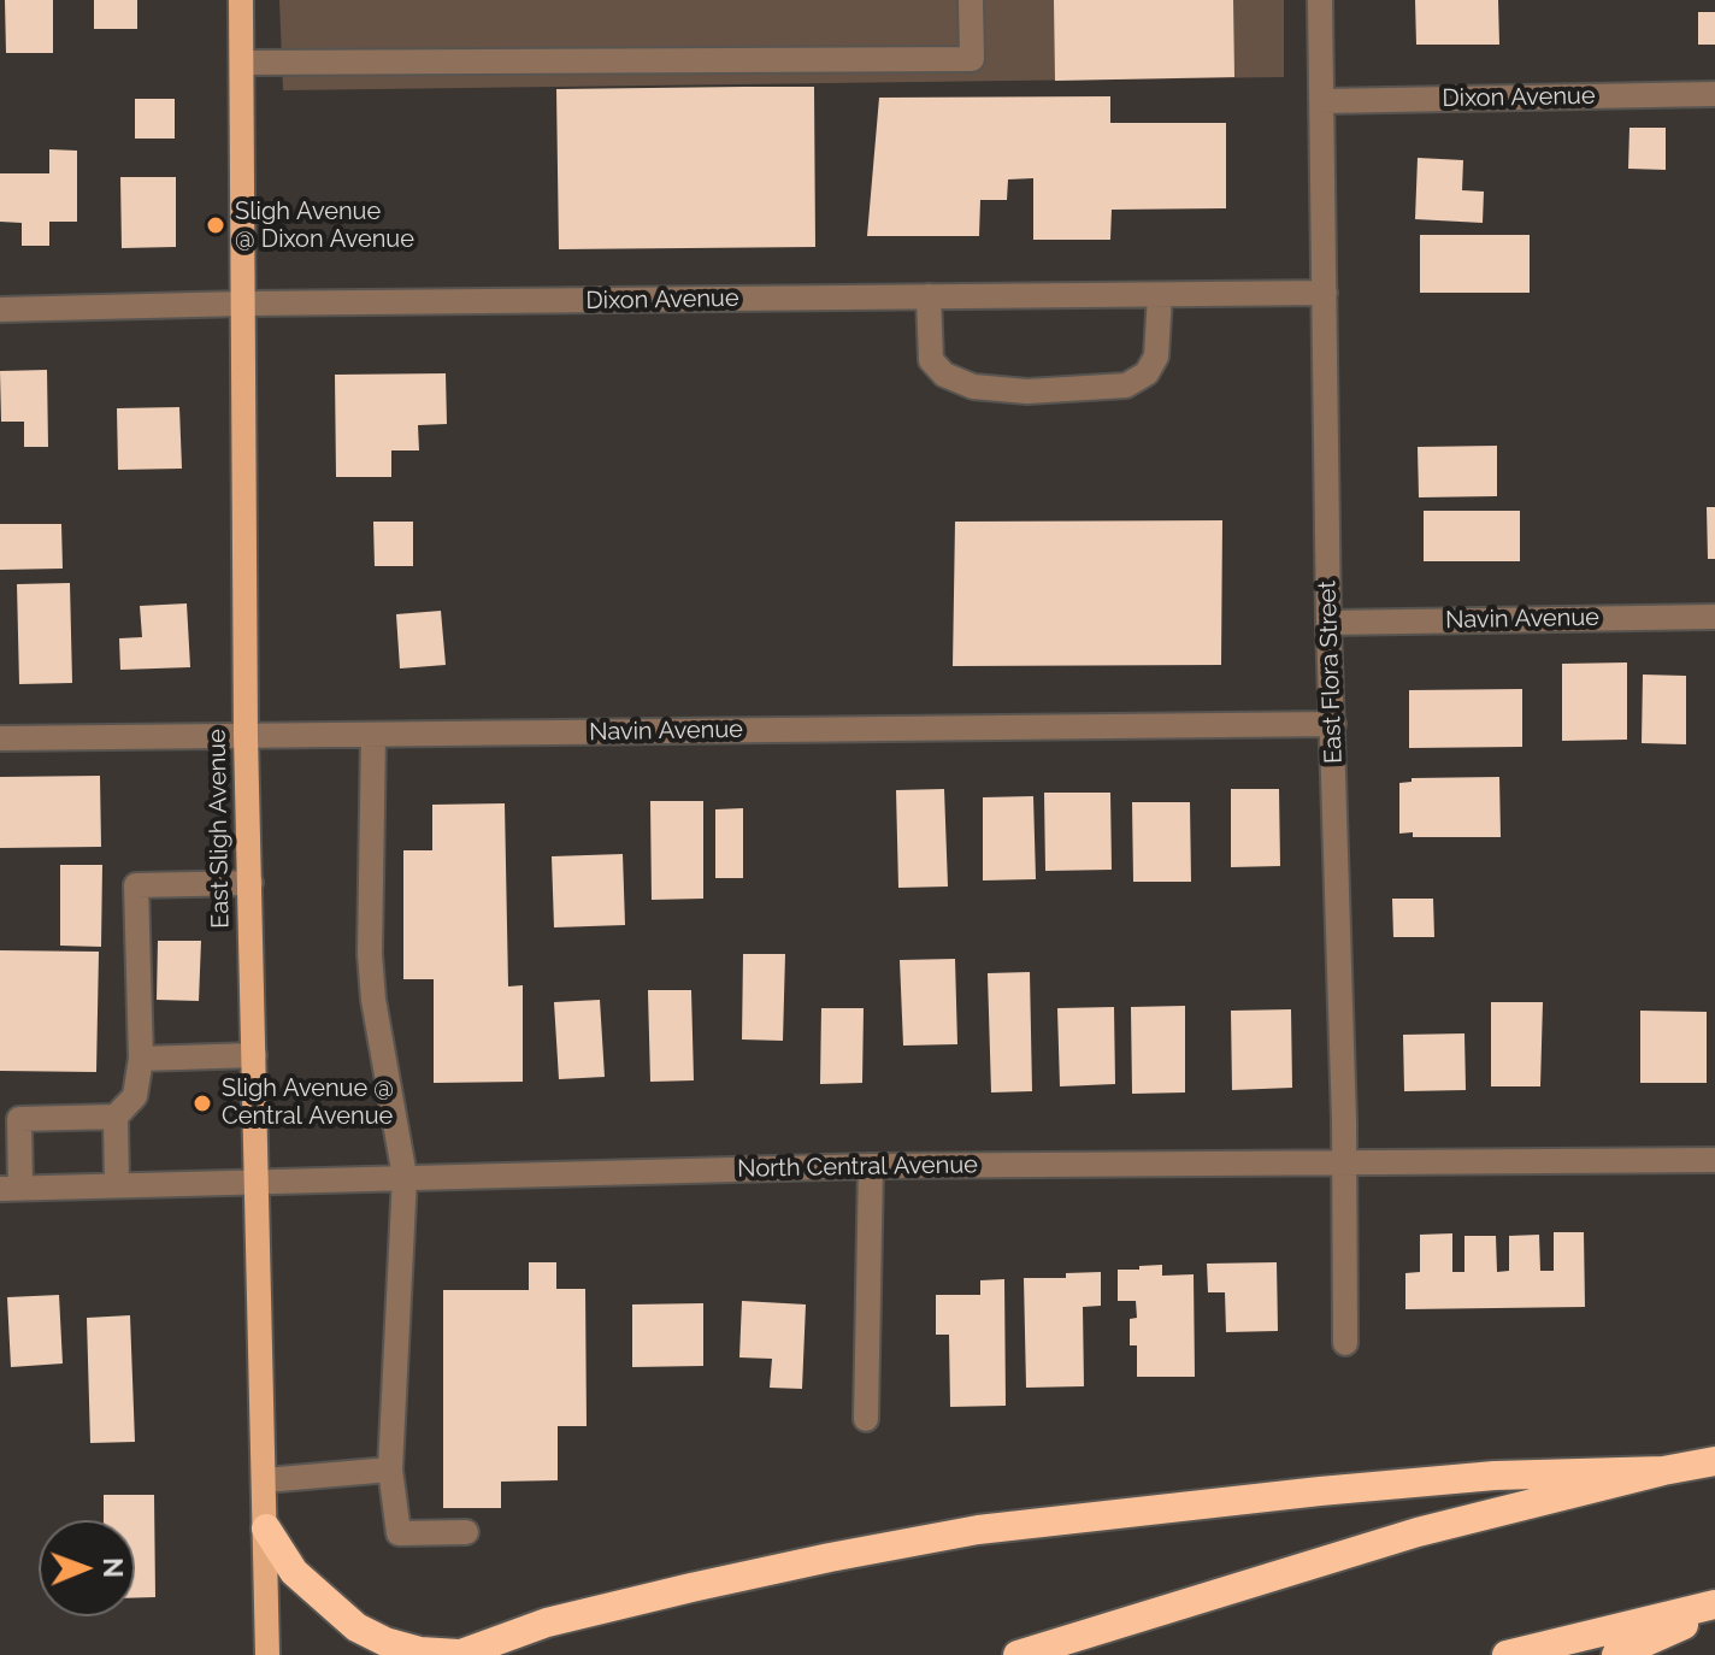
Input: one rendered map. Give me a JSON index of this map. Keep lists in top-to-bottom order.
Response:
{
  "streets": {
    "main road": ["East Sligh Avenue"],
    "street": [
      "Dixon Avenue",
      "Navin Avenue",
      "East Flora Street",
      "North Central Avenue"
    ]
  },
  "crossings": [
    ["Dixon Avenue", "East Flora Street"],
    ["Dixon Avenue", "East Sligh Avenue"],
    ["Navin Avenue", "East Flora Street"],
    ["Navin Avenue", "East Sligh Avenue"],
    ["East Flora Street", "North Central Avenue"],
    ["East Sligh Avenue", "North Central Avenue"]
  ],
  "places": ["Sligh Avenue @ Dixon Avenue", "Sligh Avenue @ Central Avenue"],
  "north": "right"
}
